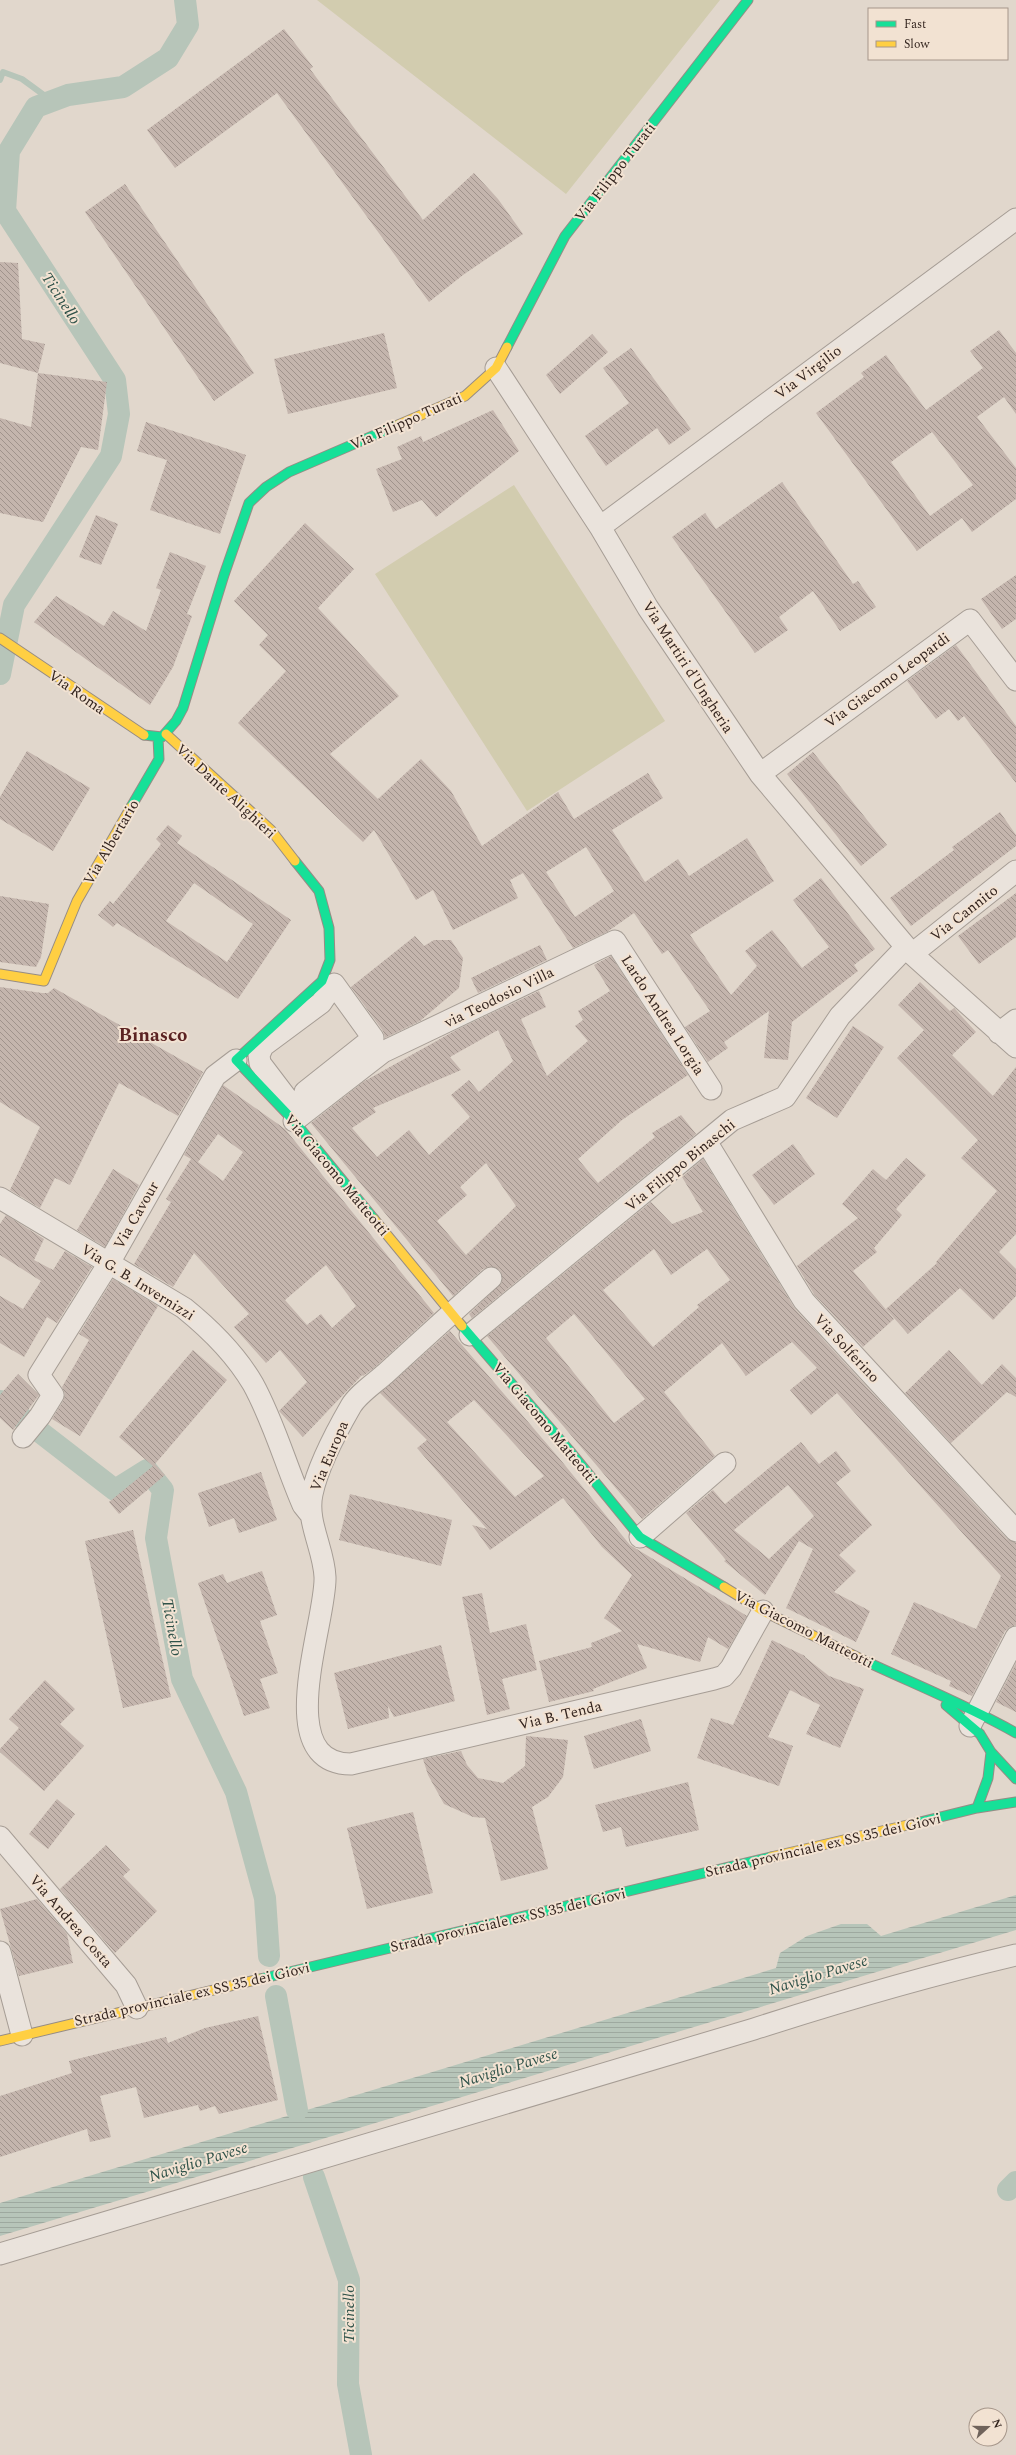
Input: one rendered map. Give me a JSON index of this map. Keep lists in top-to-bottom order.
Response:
{
  "streets": {
    "street": [
      "Via Filippo Turati",
      "Via Virgilio",
      "Via Martiri d'Ungheria",
      "Via Giacomo Leopardi",
      "Via Roma",
      "Via Dante Alighieri",
      "Via Albertario",
      "Via Cannito",
      "via Teodosio Villa",
      "Lardo Andrea Lorgia",
      "Via Filippo Binaschi",
      "Via Giacomo Matteotti",
      "Via Cavour",
      "Via G. B. Invernizzi",
      "Via Solferino",
      "Via Europa",
      "Via B. Tenda",
      "Strada provinciale ex SS 35 dei Giovi",
      "Via Andrea Costa"
    ]
  },
  "crossings": [
    ["Via Filippo Turati", "Via Martiri d'Ungheria"],
    ["Via Filippo Turati", "Via Roma"],
    ["Via Filippo Turati", "Via Dante Alighieri"],
    ["Via Filippo Turati", "Via Albertario"],
    ["Via Virgilio", "Via Martiri d'Ungheria"],
    ["Via Martiri d'Ungheria", "Via Giacomo Leopardi"],
    ["Via Martiri d'Ungheria", "Via Cannito"],
    ["Via Martiri d'Ungheria", "Via Filippo Binaschi"],
    ["Via Roma", "Via Dante Alighieri"],
    ["Via Roma", "Via Albertario"],
    ["Via Dante Alighieri", "Via Albertario"],
    ["Via Dante Alighieri", "Via Giacomo Matteotti"],
    ["Via Dante Alighieri", "Via Cavour"],
    ["Via Cannito", "Via Filippo Binaschi"],
    ["via Teodosio Villa", "Lardo Andrea Lorgia"],
    ["via Teodosio Villa", "Via Giacomo Matteotti"],
    ["Via Filippo Binaschi", "Via Giacomo Matteotti"],
    ["Via Filippo Binaschi", "Via Solferino"],
    ["Via Giacomo Matteotti", "Via Cavour"],
    ["Via Giacomo Matteotti", "Via Europa"],
    ["Via Giacomo Matteotti", "Via B. Tenda"],
    ["Via Cavour", "Via G. B. Invernizzi"],
    ["Via G. B. Invernizzi", "Via Europa"],
    ["Via Europa", "Via B. Tenda"],
    ["Strada provinciale ex SS 35 dei Giovi", "Via Andrea Costa"]
  ],
  "districts": ["Binasco"],
  "water": ["Ticinello", "Naviglio Pavese"],
  "legend": ["Fast", "Slow"],
  "north": "right"
}
